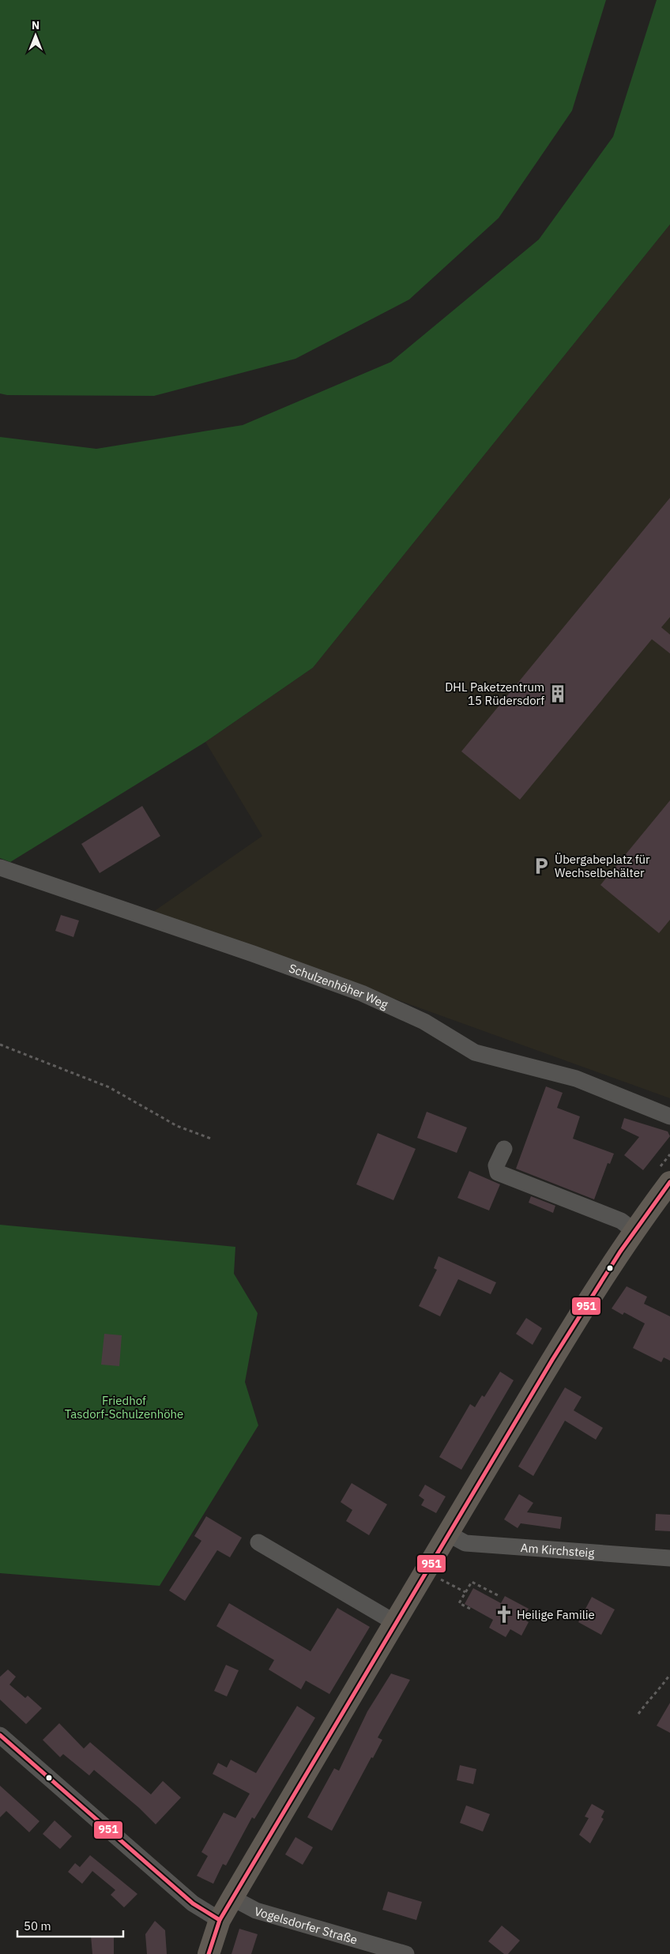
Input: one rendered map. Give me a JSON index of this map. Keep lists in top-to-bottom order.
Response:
{
  "streets": {
    "street": ["Schulzenhöher Weg", "Am Kirchsteig", "Vogelsdorfer Straße"]
  },
  "parks": ["Friedhof Tasdorf-Schulzenhöhe"],
  "places": {
    "building": ["DHL Paketzentrum 15 Rüdersdorf"],
    "parking": ["Übergabeplatz für Wechselbehälter"],
    "church": ["Heilige Familie"]
  },
  "lines": ["transit line 951"],
  "scale_bar": "50 m",
  "north": "top"
}
